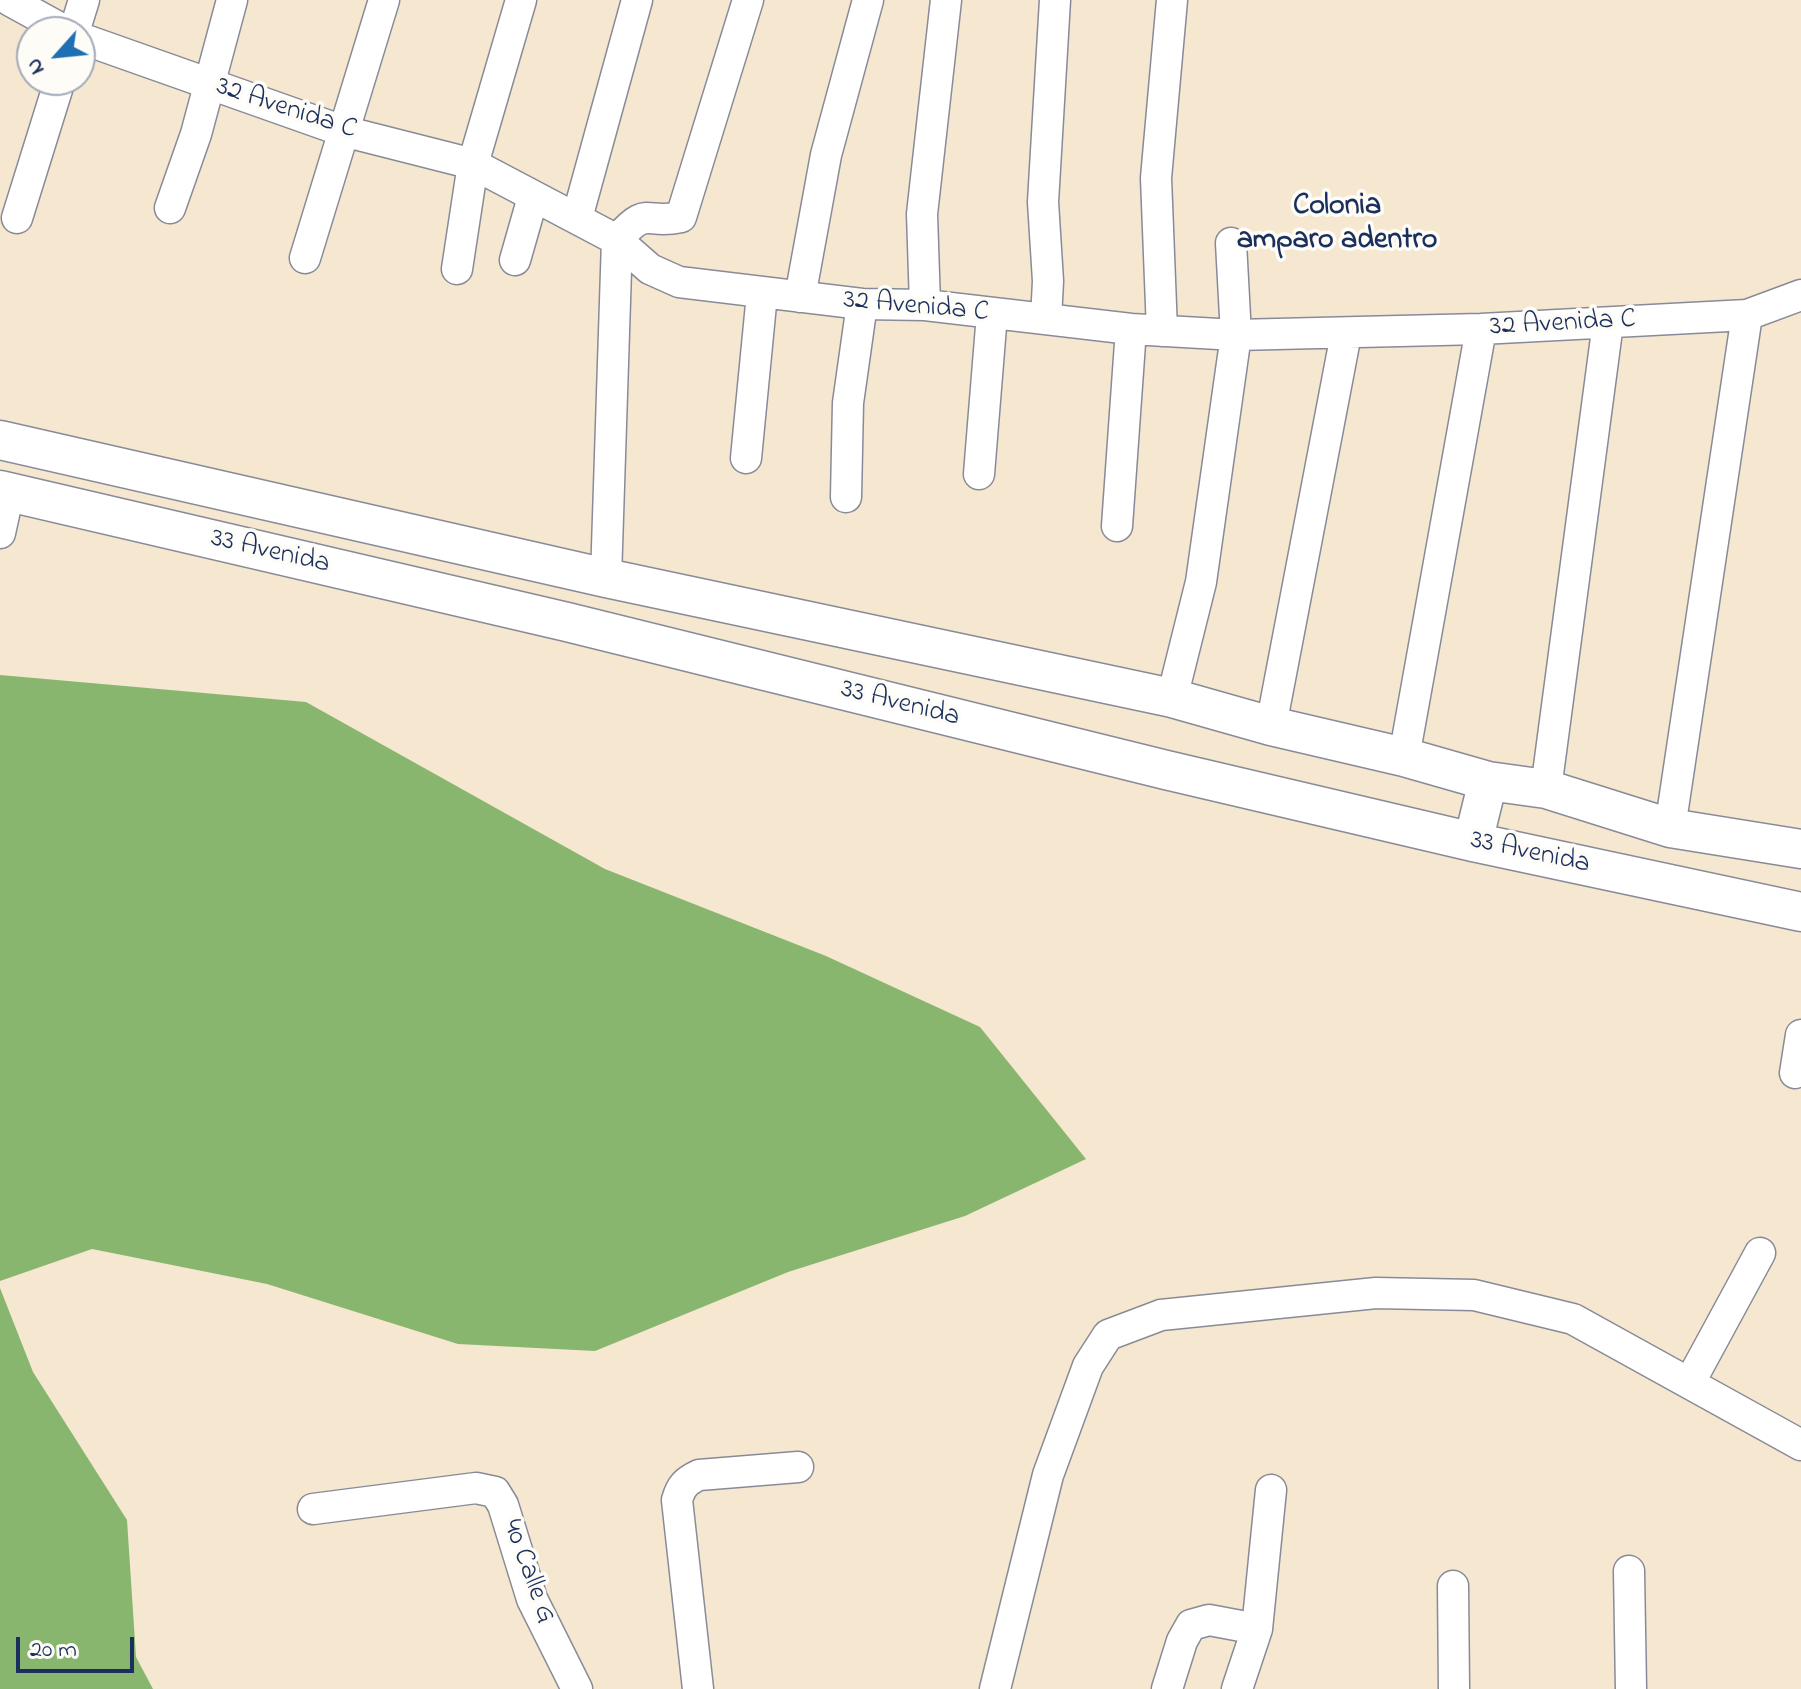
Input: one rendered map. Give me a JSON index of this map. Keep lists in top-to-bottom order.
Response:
{
  "streets": {
    "street": ["32 Avenida C", "33 Avenida", "40 Calle G"]
  },
  "districts": ["Colonia amparo adentro"],
  "scale_bar": "20 m",
  "north": "bottom left"
}
